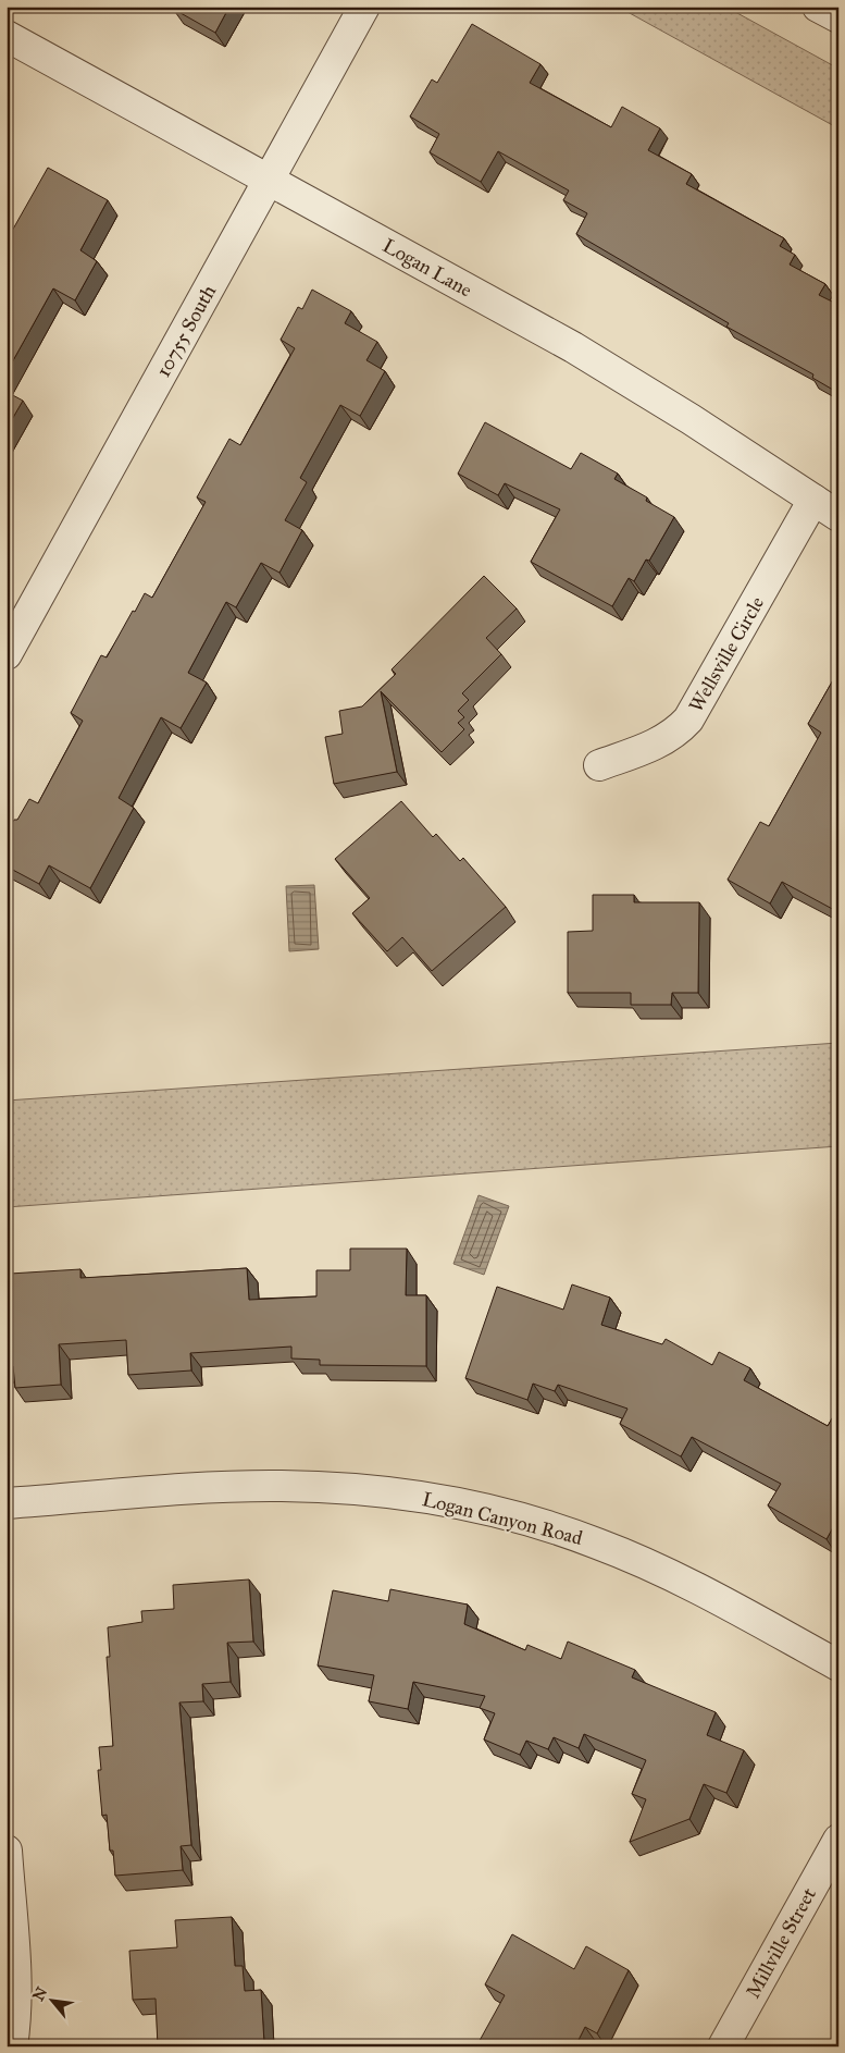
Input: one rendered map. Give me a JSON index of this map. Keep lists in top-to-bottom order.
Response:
{
  "streets": {
    "street": [
      "Logan Lane",
      "10755 South",
      "Wellsville Circle",
      "Logan Canyon Road",
      "Millville Street"
    ]
  },
  "crossings": [
    ["Logan Lane", "10755 South"],
    ["Logan Lane", "Wellsville Circle"]
  ],
  "north": "top left"
}
